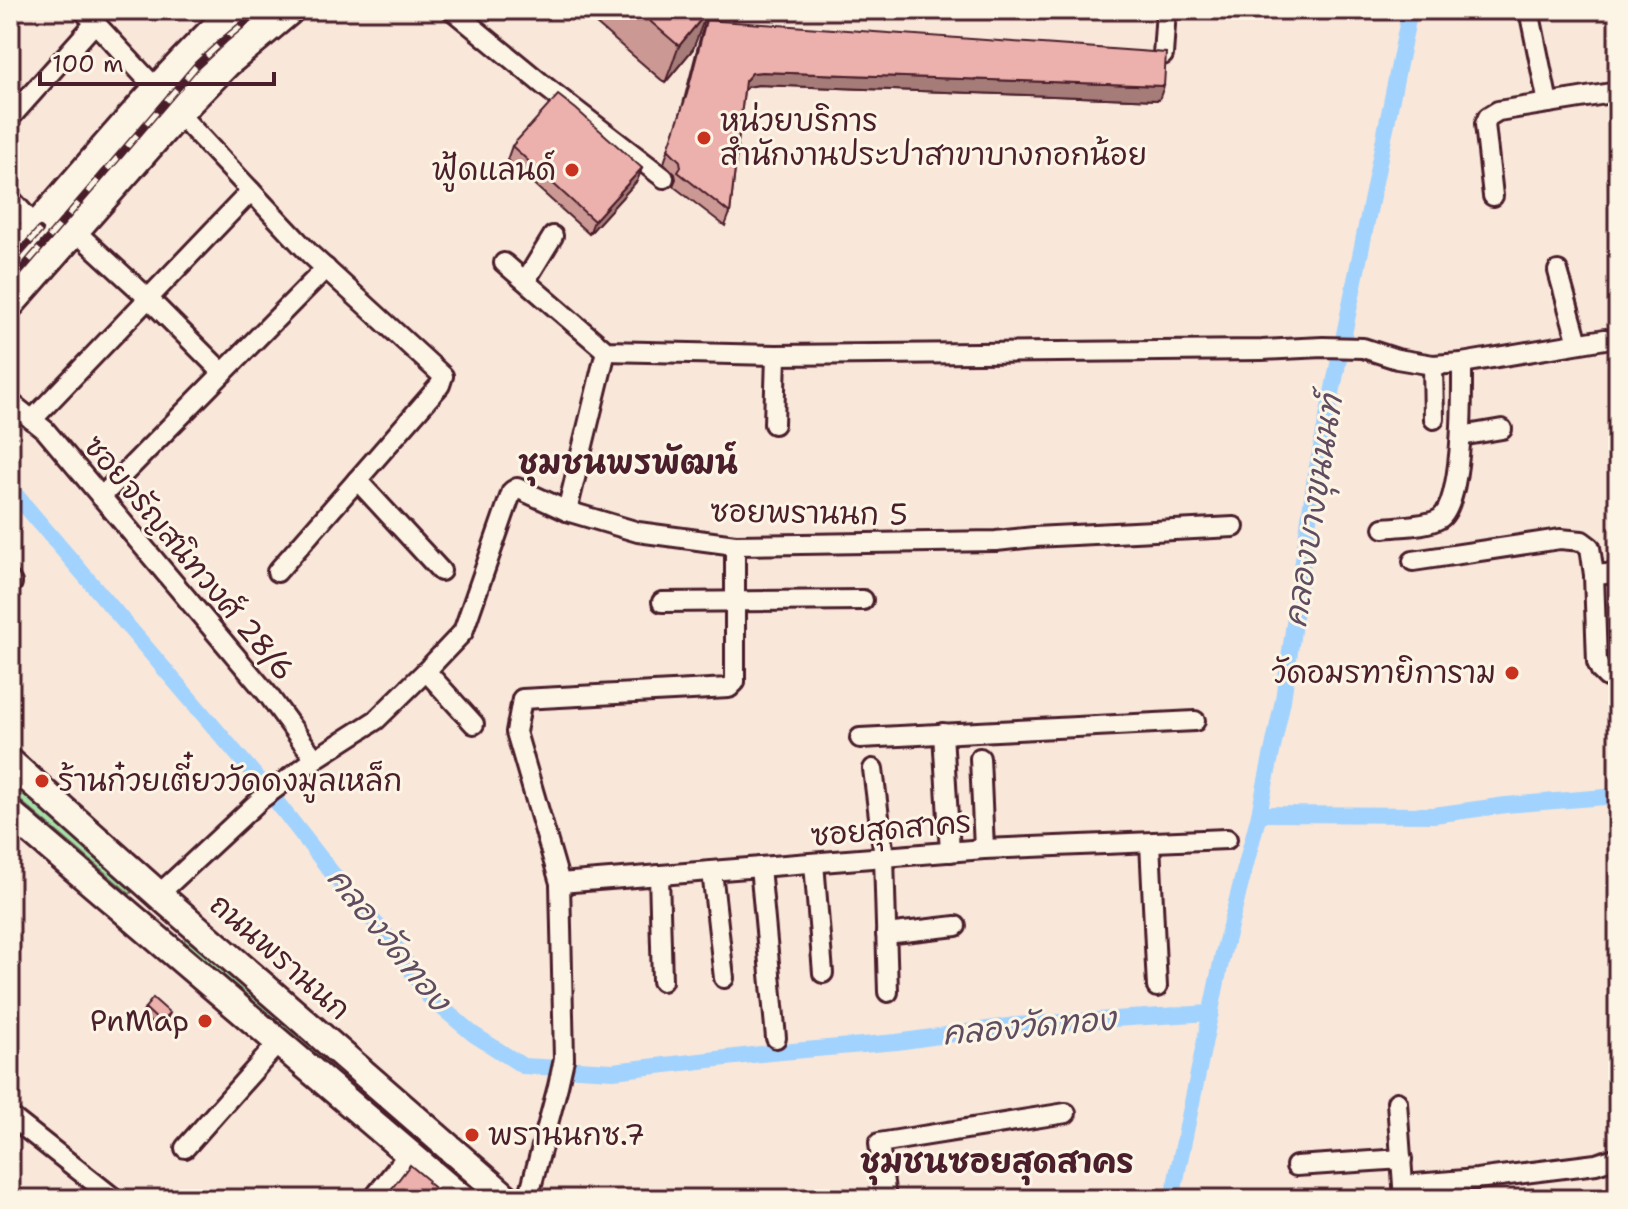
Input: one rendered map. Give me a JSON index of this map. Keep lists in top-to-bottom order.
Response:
{
  "streets": {
    "main road": ["ถนนพรานนก"],
    "street": ["ซอยพรานนก 5", "ซอยจรัญสนิทวงศ์ 28/6", "ซอยสุดสาคร"]
  },
  "crossings": [
    ["ซอยพรานนก 5", "ซอยจรัญสนิทวงศ์ 28/6"],
    ["ซอยพรานนก 5", "ถนนพรานนก"]
  ],
  "districts": ["ชุมชนพรพัฒน์", "ชุมชนซอยสุดสาคร"],
  "water": ["คลองบางขุนนนท์", "คลองวัดทอง"],
  "places": [
    "หน่วยบริการ สำนักงานประปาสาขาบางกอกน้อย",
    "ฟู้ดแลนด์",
    "วัดอมรทายิการาม",
    "ร้านก๋วยเตี๋ยววัดดงมูลเหล็ก",
    "PnMap",
    "พรานนกซ.7"
  ],
  "scale_bar": "100 m"
}
